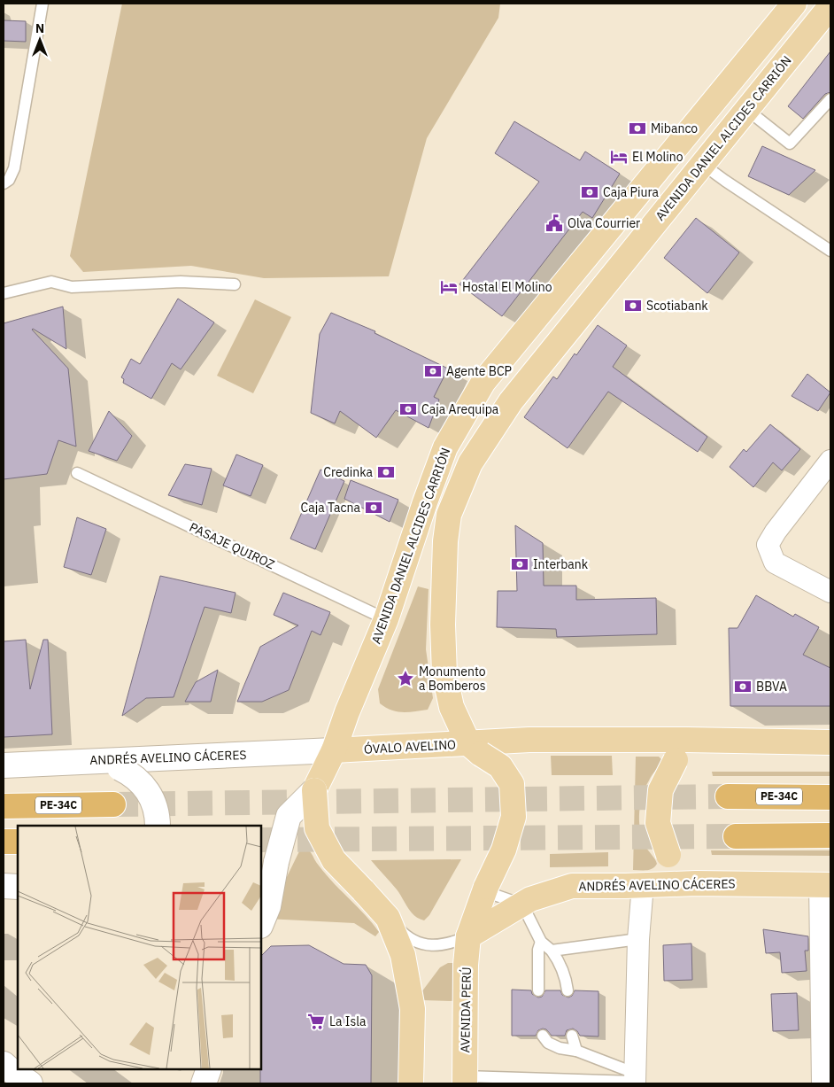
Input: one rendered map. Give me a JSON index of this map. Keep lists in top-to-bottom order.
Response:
{
  "streets": {
    "highway": ["PE-34C"],
    "main road": [
      "AVENIDA DANIEL ALCIDES CARRIÓN",
      "ÓVALO AVELINO",
      "ANDRÉS AVELINO CÁCERES",
      "AVENIDA PERÚ"
    ],
    "lane": ["PASAJE QUIROZ"]
  },
  "crossings": [
    ["AVENIDA DANIEL ALCIDES CARRIÓN", "PASAJE QUIROZ"],
    ["AVENIDA DANIEL ALCIDES CARRIÓN", "ÓVALO AVELINO"],
    ["AVENIDA DANIEL ALCIDES CARRIÓN", "ANDRÉS AVELINO CÁCERES"],
    ["ÓVALO AVELINO", "ANDRÉS AVELINO CÁCERES"],
    ["ANDRÉS AVELINO CÁCERES", "AVENIDA PERÚ"]
  ],
  "places": {
    "bank": [
      "Mibanco",
      "Caja Piura",
      "Scotiabank",
      "Agente BCP",
      "Caja Arequipa",
      "Credinka",
      "Caja Tacna",
      "Interbank",
      "BBVA"
    ],
    "hotel": ["El Molino", "Hostal El Molino"],
    "public building": ["Olva Courrier"],
    "place": ["Monumento a Bomberos"],
    "supermarket": ["La Isla"]
  },
  "north": "top"
}
